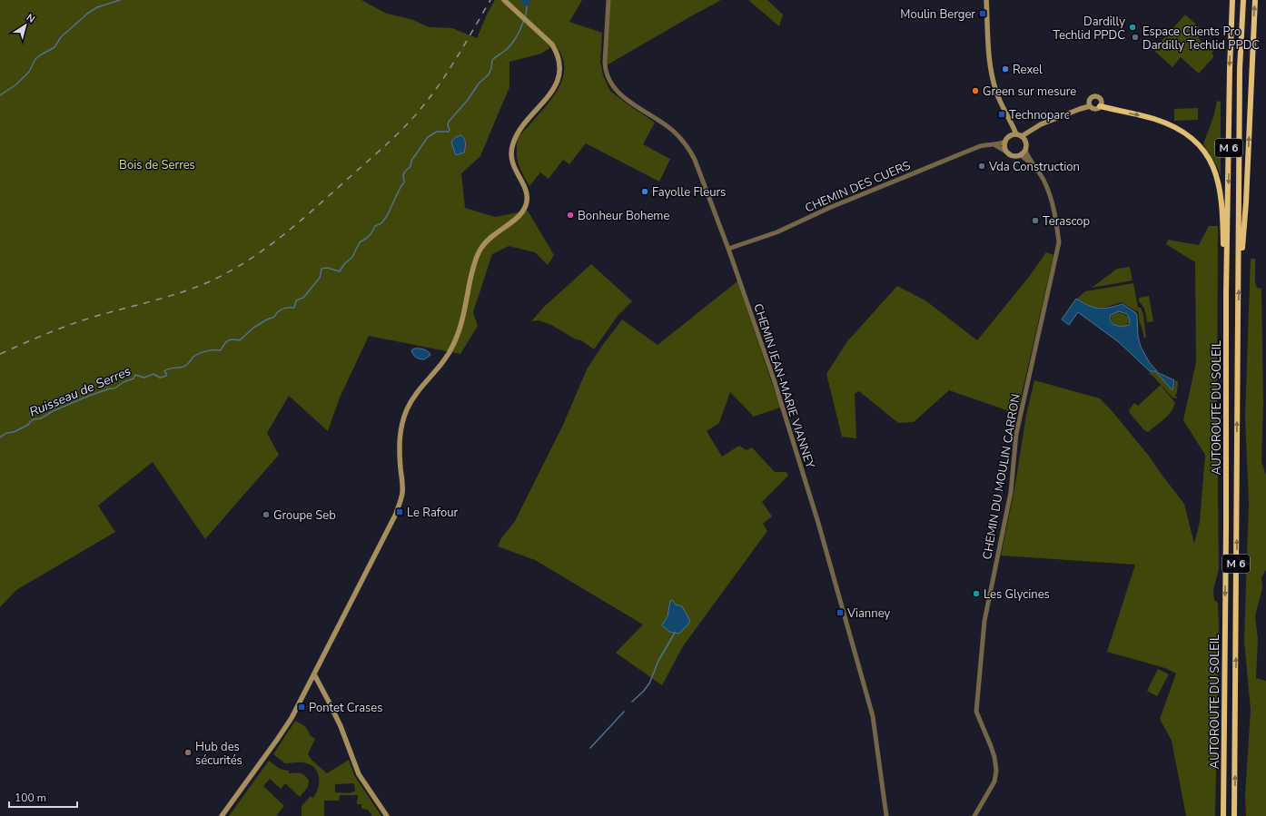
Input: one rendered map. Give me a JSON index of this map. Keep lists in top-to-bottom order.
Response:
{
  "streets": {
    "highway": ["M 6", "AUTOROUTE DU SOLEIL"],
    "street": ["CHEMIN DES CUERS", "CHEMIN JEAN-MARIE VIANNEY", "CHEMIN DU MOULIN CARRON"]
  },
  "crossings": [
    ["CHEMIN DES CUERS", "CHEMIN JEAN-MARIE VIANNEY"]
  ],
  "water": ["Ruisseau de Serres"],
  "parks": ["Bois de Serres"],
  "places": {
    "transit": [
      "Moulin Berger",
      "Technoparc",
      "Le Rafour",
      "Vianney",
      "Pontet Crases"
    ],
    "other": [
      "Dardilly Techlid PPDC",
      "Espace Clients Pro Dardilly Techlid PPDC",
      "Rexel",
      "Green sur mesure",
      "Vda Construction",
      "Fayolle Fleurs",
      "Bonheur Boheme",
      "Terascop",
      "Groupe Seb",
      "Les Glycines",
      "Hub des sécurités"
    ]
  },
  "scale_bar": "100 m",
  "north": "top right"
}
